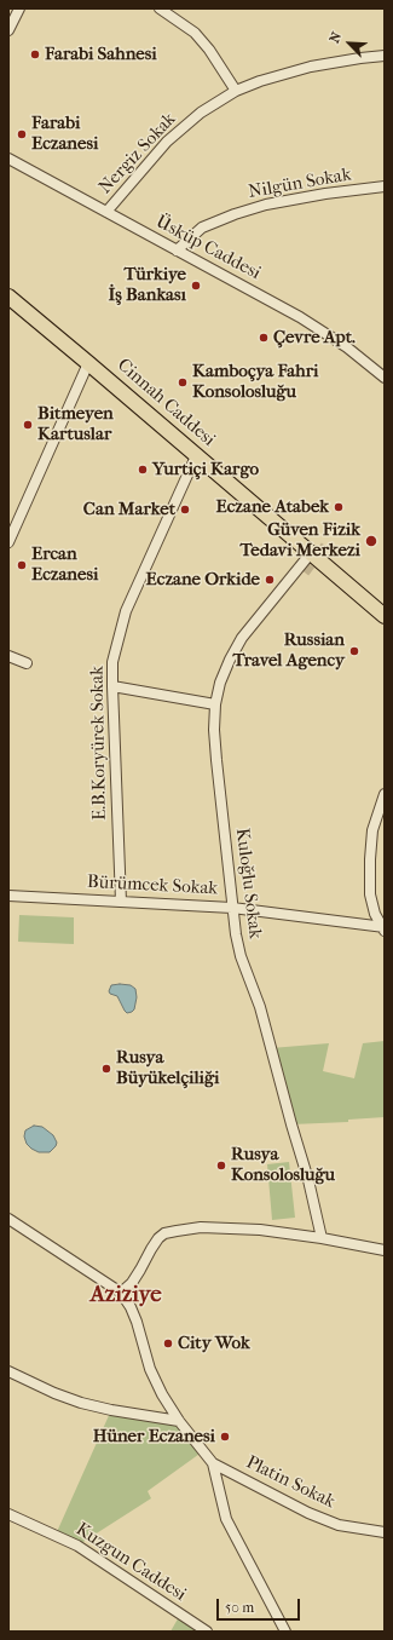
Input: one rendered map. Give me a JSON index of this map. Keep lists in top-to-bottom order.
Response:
{
  "streets": {
    "main road": ["Cinnah Caddesi"],
    "street": [
      "Nergiz Sokak",
      "Nilgün Sokak",
      "Üsküp Caddesi",
      "E.B.Koryürek Sokak",
      "Kuloğlu Sokak",
      "Bürümcek Sokak",
      "Platin Sokak",
      "Kuzgun Caddesi"
    ]
  },
  "crossings": [
    ["Nergiz Sokak", "Üsküp Caddesi"],
    ["Nilgün Sokak", "Üsküp Caddesi"],
    ["Cinnah Caddesi", "E.B.Koryürek Sokak"],
    ["Cinnah Caddesi", "Kuloğlu Sokak"],
    ["E.B.Koryürek Sokak", "Bürümcek Sokak"],
    ["Kuloğlu Sokak", "Bürümcek Sokak"]
  ],
  "districts": ["Aziziye"],
  "places": [
    "Farabi Sahnesi",
    "Farabi Eczanesi",
    "Türkiye İş Bankası",
    "Çevre Apt.",
    "Kamboçya Fahri Konsolosluğu",
    "Bitmeyen Kartuslar",
    "Yurtiçi Kargo",
    "Eczane Atabek",
    "Can Market",
    "Güven Fizik Tedavi Merkezi",
    "Ercan Eczanesi",
    "Eczane Orkide",
    "Russian Travel Agency",
    "Rusya Büyükelçiliği",
    "Rusya Konsolosluğu",
    "City Wok",
    "Hüner Eczanesi"
  ],
  "scale_bar": "50 m",
  "north": "top left"
}
